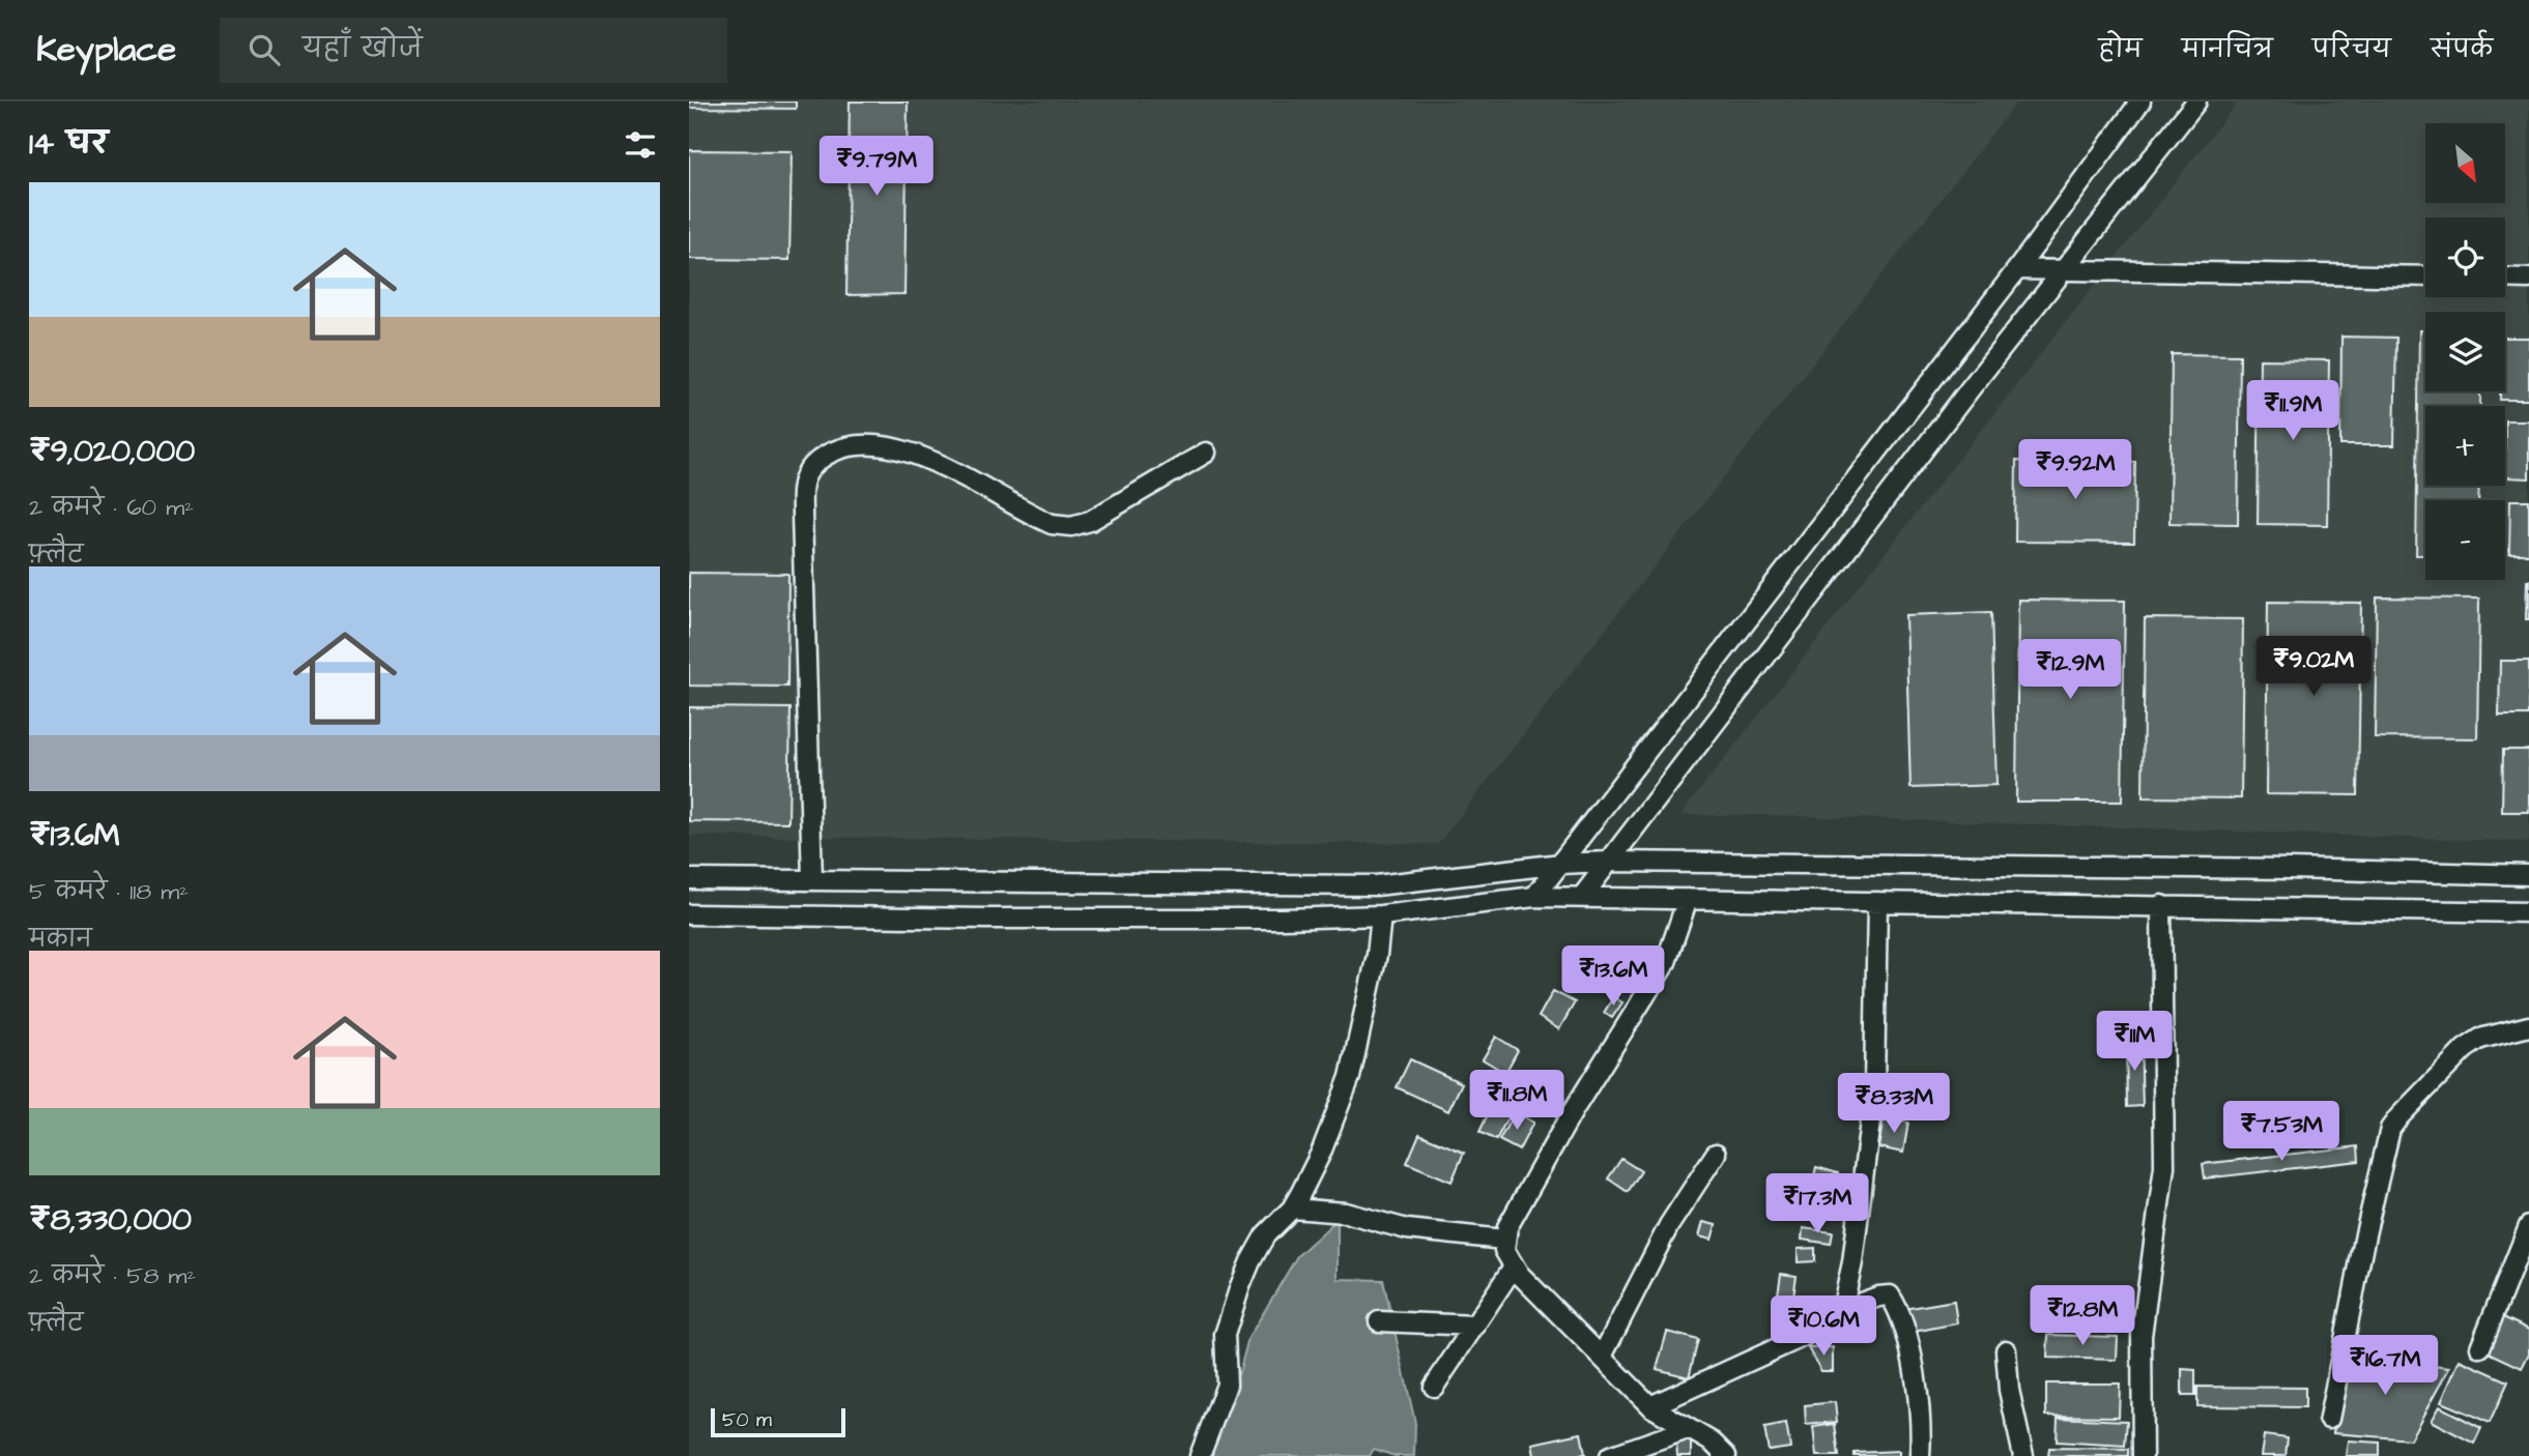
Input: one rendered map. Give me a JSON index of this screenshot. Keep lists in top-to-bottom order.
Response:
{
  "scale_bar": "50 m",
  "north": "bottom right",
  "page": {
    "header": "Keyplace",
    "search": "यहाँ खोजें",
    "nav": [
      "होम",
      "मानचित्र",
      "परिचय",
      "संपर्क"
    ],
    "heading": "14 घर",
    "map_buttons": ["+", "−"],
    "price": [
      "₹9.79M",
      "₹11.9M",
      "₹9.92M",
      "₹9.02M",
      "₹12.9M",
      "₹13.6M",
      "₹11M",
      "₹11.8M",
      "₹8.33M",
      "₹7.53M",
      "₹17.3M",
      "₹12.8M",
      "₹10.6M",
      "₹16.7M"
    ],
    "list": [
      {
        "name": "₹9,020,000",
        "note": "2 कमरे · 60 m² · फ़्लैट"
      },
      {
        "name": "₹13.6M",
        "note": "5 कमरे · 118 m² · मकान"
      },
      {
        "name": "₹8,330,000",
        "note": "2 कमरे · 58 m² · फ़्लैट"
      }
    ],
    "scale": "50 m"
  }
}
